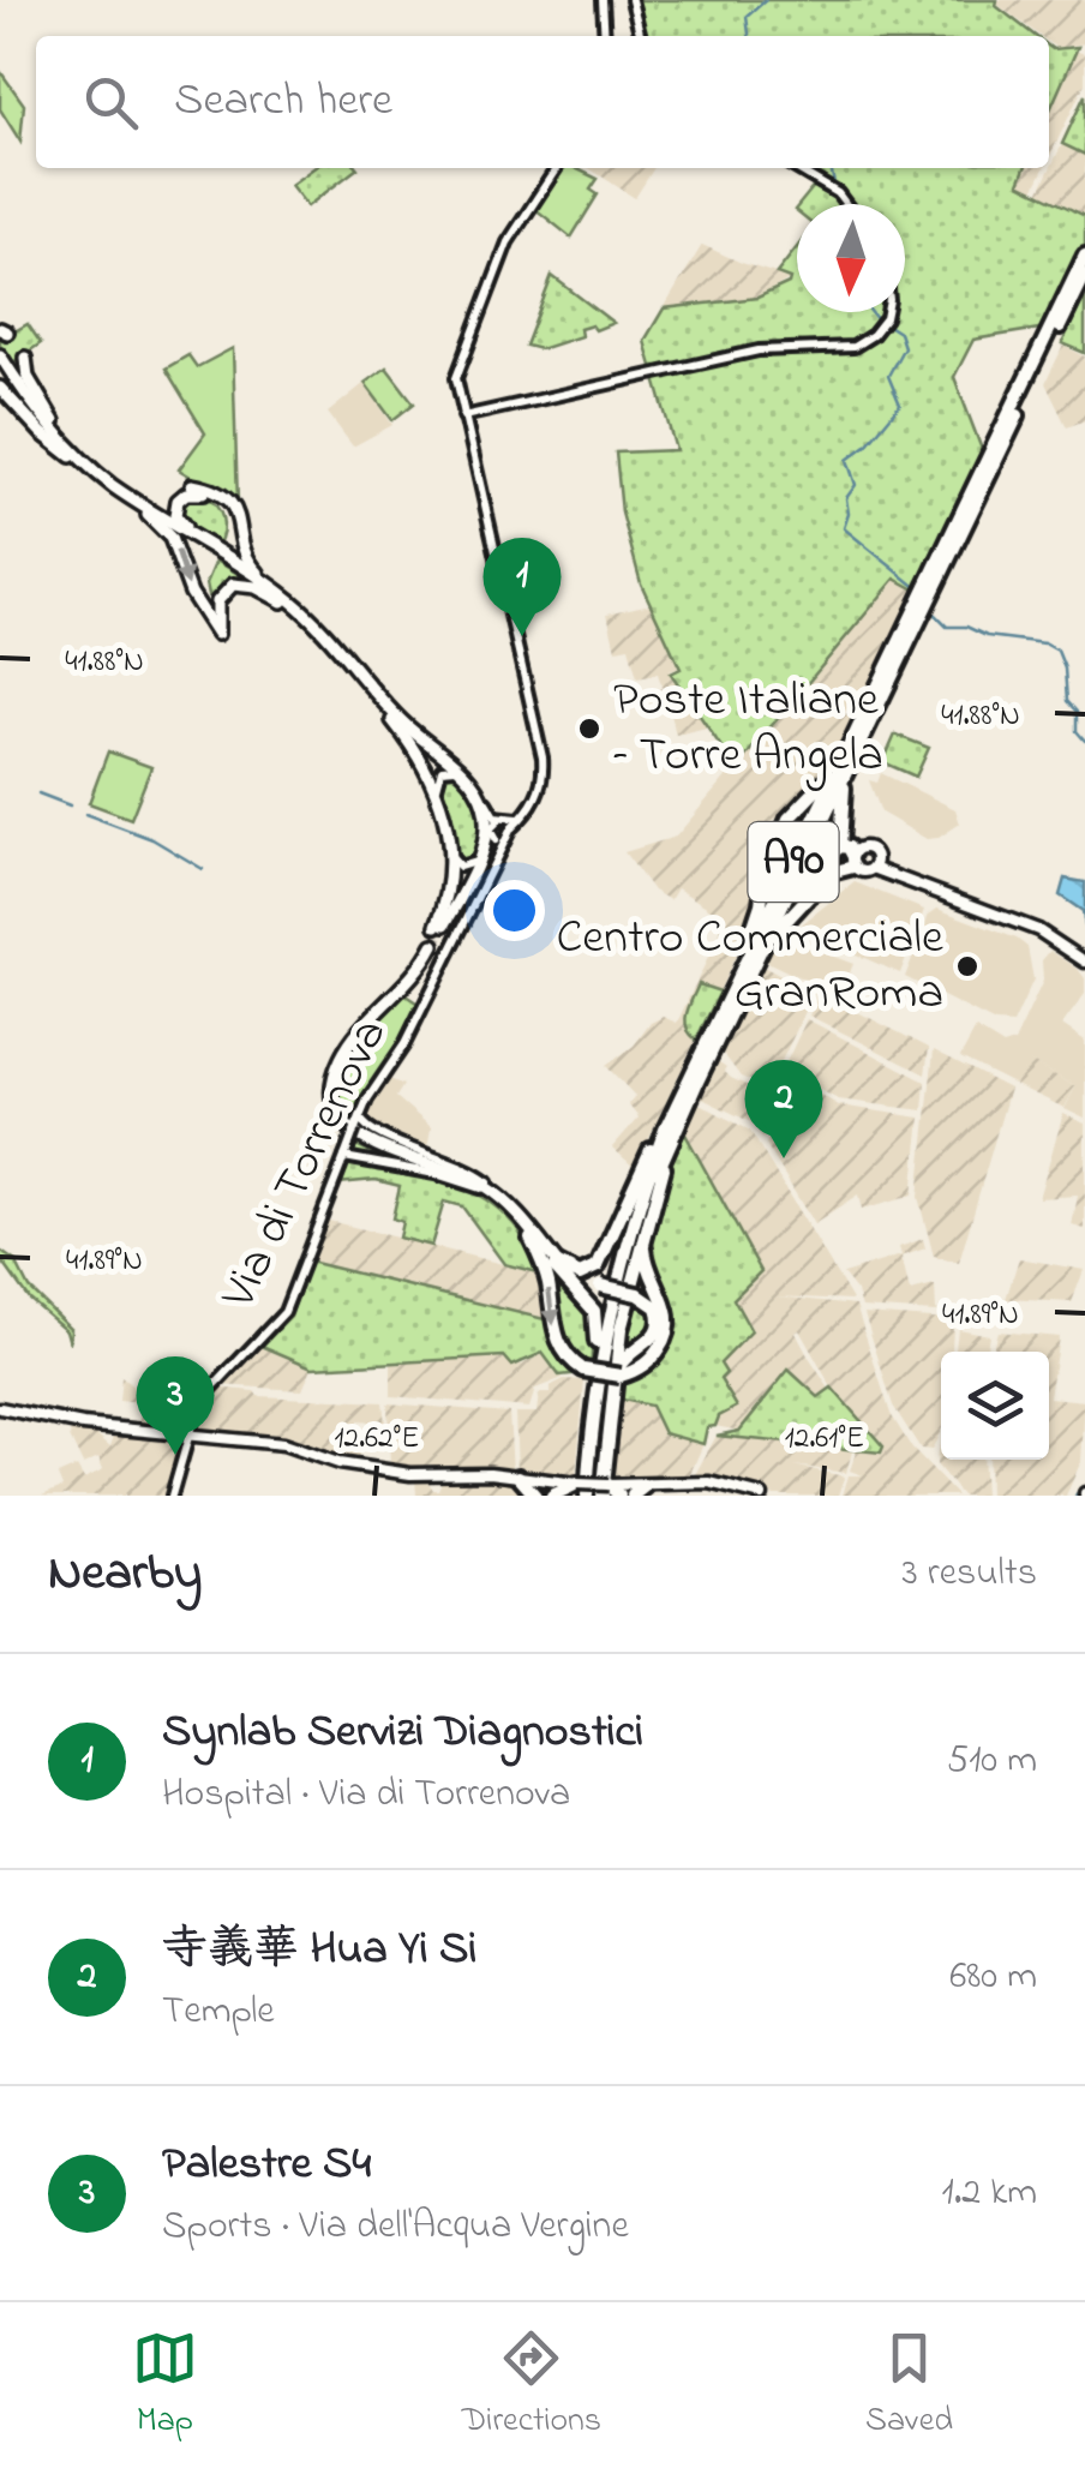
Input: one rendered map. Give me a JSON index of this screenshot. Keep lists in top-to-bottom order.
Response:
{
  "streets": {
    "highway": ["A90"],
    "street": ["Via di Torrenova"]
  },
  "places": ["Poste Italiane – Torre Angela", "Centro Commerciale GranRoma"],
  "north": "bottom",
  "page": {
    "search": "Search here",
    "pins": ["1", "2", "3"],
    "heading": ["Nearby", "3 results"],
    "list": [
      {
        "mark": "1",
        "name": "Synlab Servizi Diagnostici",
        "note": "Hospital · Via di Torrenova",
        "value": "510 m"
      },
      {
        "mark": "2",
        "name": "寺義華 Hua Yi Si",
        "note": "Temple",
        "value": "680 m"
      },
      {
        "mark": "3",
        "name": "Palestre S4",
        "note": "Sports · Via dell'Acqua Vergine",
        "value": "1.2 km"
      }
    ],
    "nav": ["Map", "Directions", "Saved"]
  },
  "coordinates": [
    "41.88°N",
    "41.89°N",
    "12.62°E",
    "12.61°E"
  ]
}
